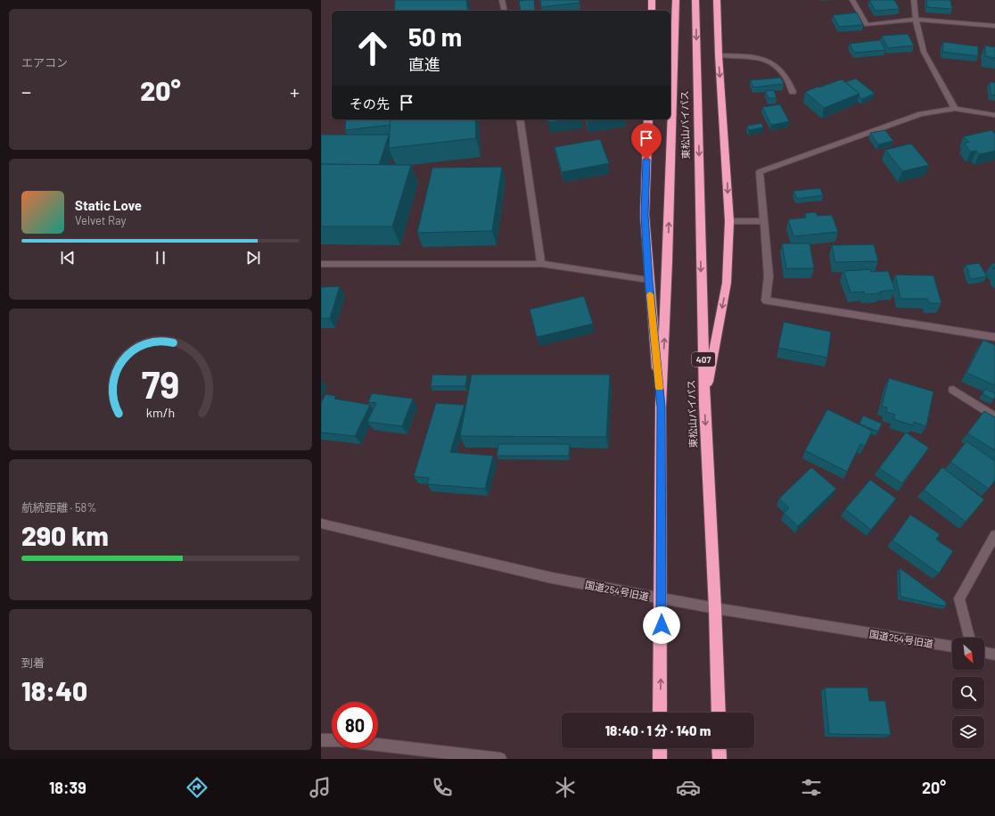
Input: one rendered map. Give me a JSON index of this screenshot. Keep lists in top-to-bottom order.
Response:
{
  "streets": {
    "highway": ["東松山バイパス", "407"],
    "street": ["国道254号旧道"]
  },
  "crossings": [
    ["東松山バイパス", "国道254号旧道"]
  ],
  "north": "bottom right",
  "page": {
    "tile": [
      "エアコン",
      ["航続距離 · 58%", "290 km"],
      ["到着", "18:40"]
    ],
    "turn": ["50 m", "直進"],
    "heat": ["−", "20°", "+"],
    "then": "その先",
    "song": ["Static Love", "Velvet Ray"],
    "limit": "80",
    "trip": "18:40 · 1 分 · 140 m",
    "tabs": ["18:39", "20°"],
    "gauge": ["79", "km/h"]
  }
}
